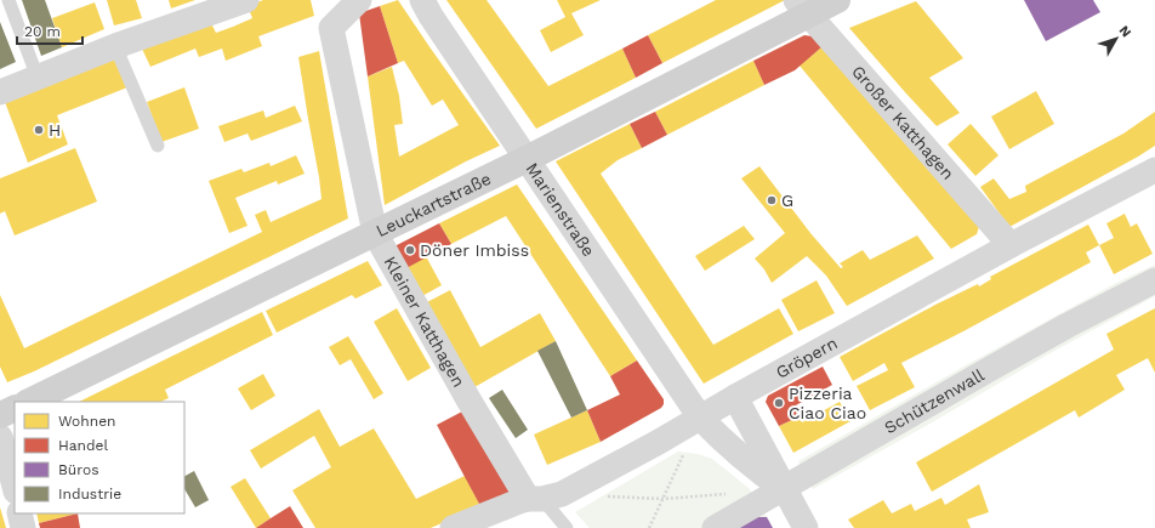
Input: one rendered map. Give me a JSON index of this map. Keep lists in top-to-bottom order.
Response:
{
  "streets": {
    "main road": ["Leuckartstraße"],
    "street": [
      "Großer Katthagen",
      "Marienstraße",
      "Kleiner Katthagen",
      "Gröpern",
      "Schützenwall"
    ]
  },
  "crossings": [
    ["Großer Katthagen", "Leuckartstraße"],
    ["Großer Katthagen", "Gröpern"],
    ["Leuckartstraße", "Marienstraße"],
    ["Leuckartstraße", "Kleiner Katthagen"],
    ["Marienstraße", "Gröpern"],
    ["Marienstraße", "Schützenwall"],
    ["Kleiner Katthagen", "Gröpern"]
  ],
  "places": [
    "H",
    "G",
    "Döner Imbiss",
    "Pizzeria Ciao Ciao"
  ],
  "legend": [
    "Wohnen",
    "Handel",
    "Büros",
    "Industrie"
  ],
  "scale_bar": "20 m",
  "north": "top right"
}
